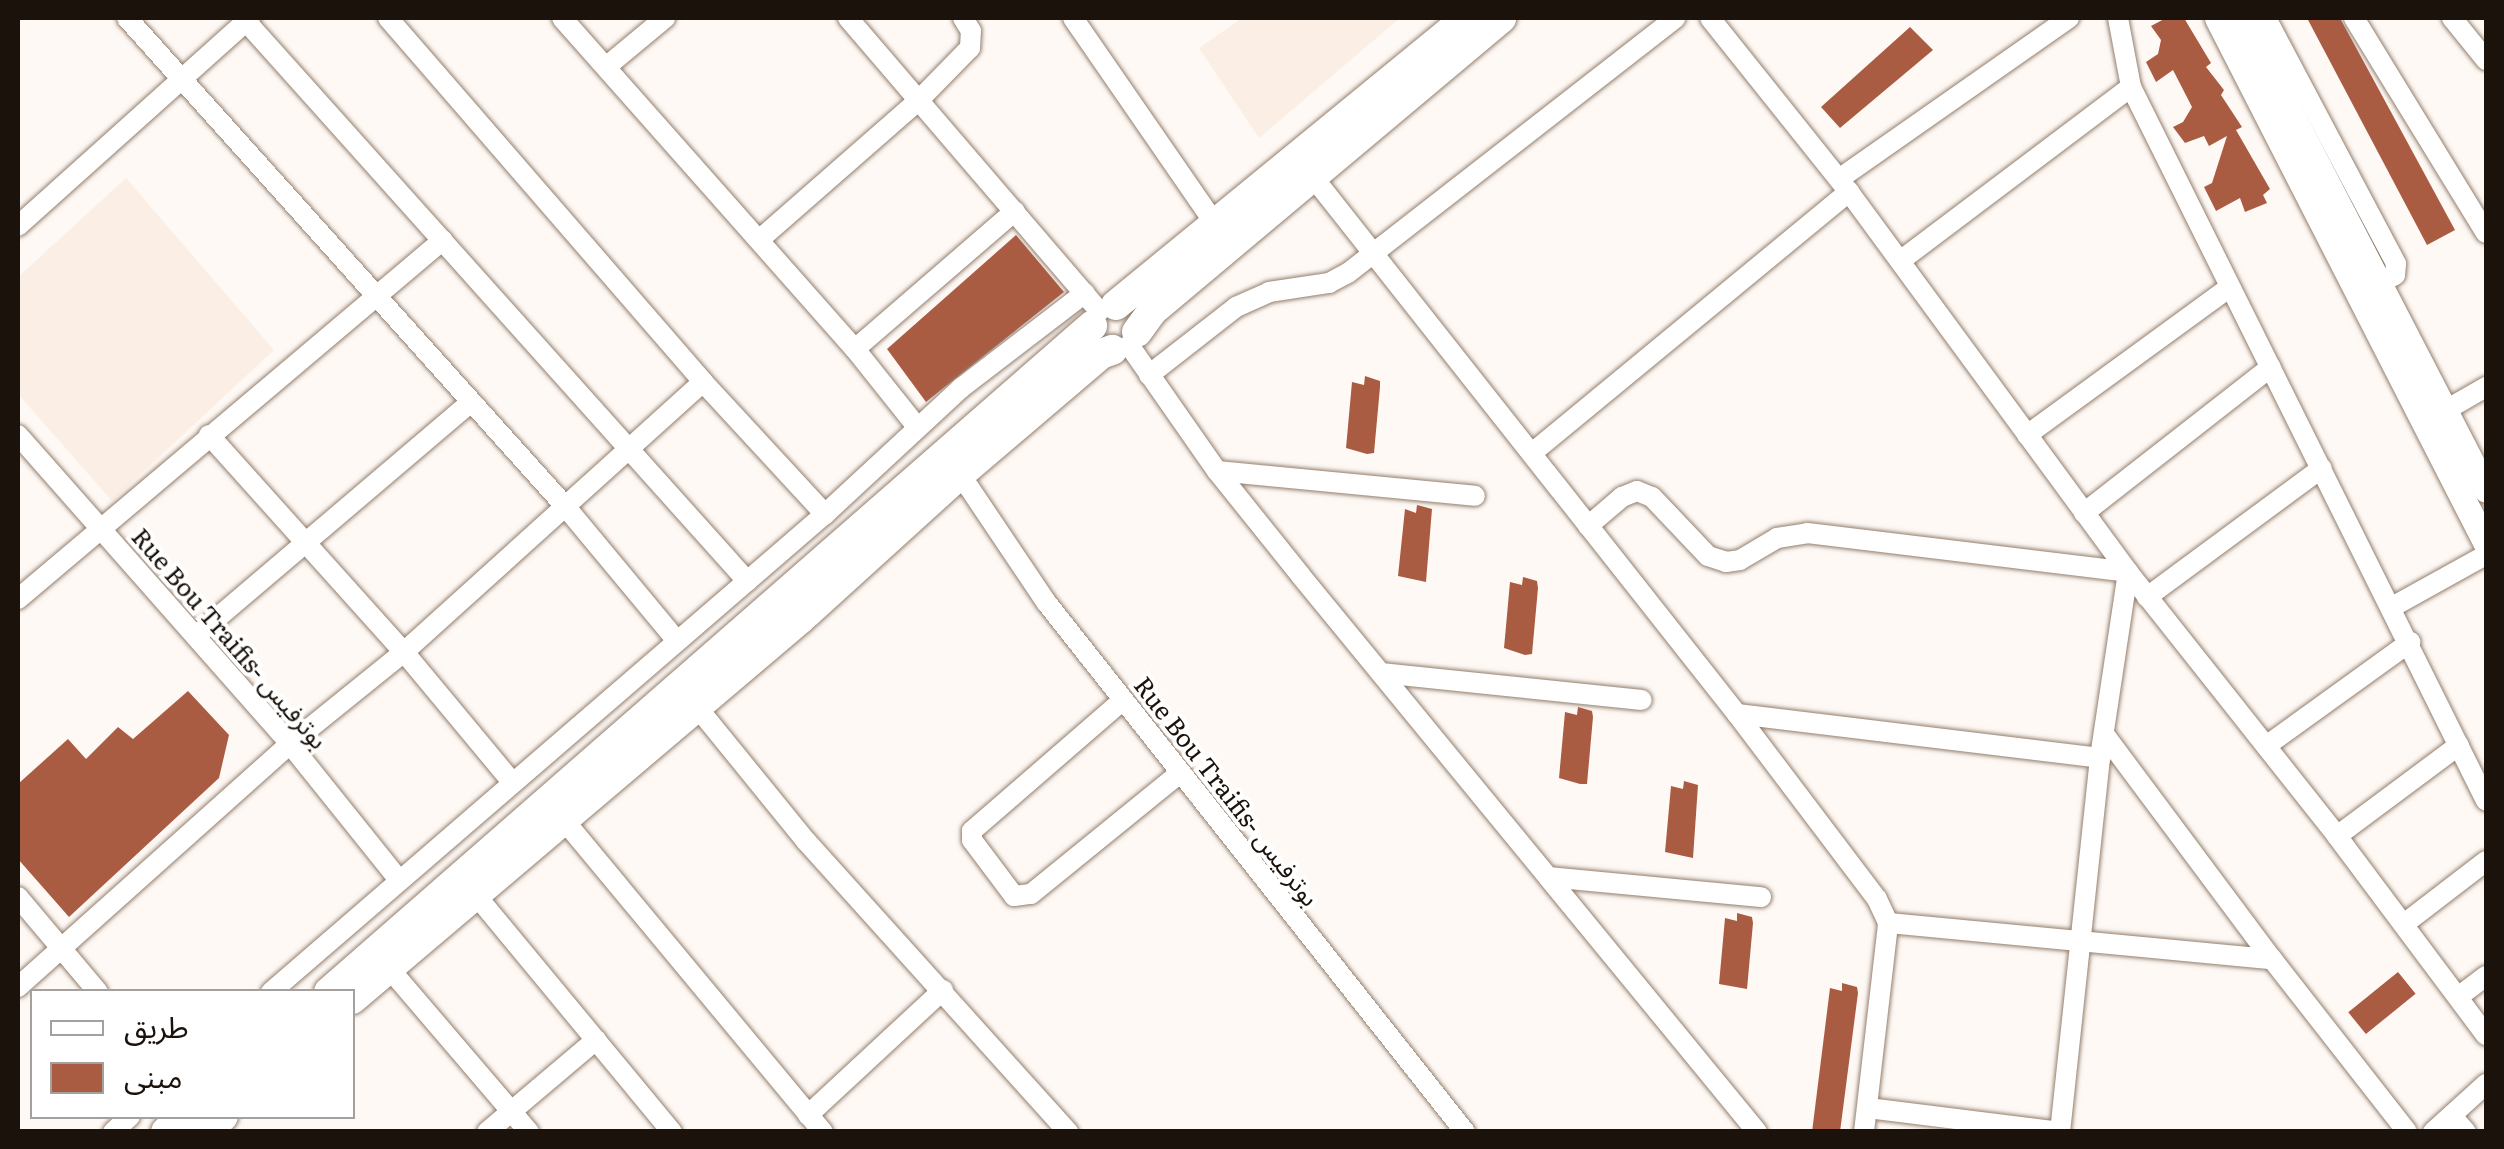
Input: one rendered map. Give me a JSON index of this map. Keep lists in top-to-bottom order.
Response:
{
  "streets": {
    "street": ["Rue Bou Traifis- بوترفيس"]
  },
  "legend": ["طريق", "مبنى"]
}
